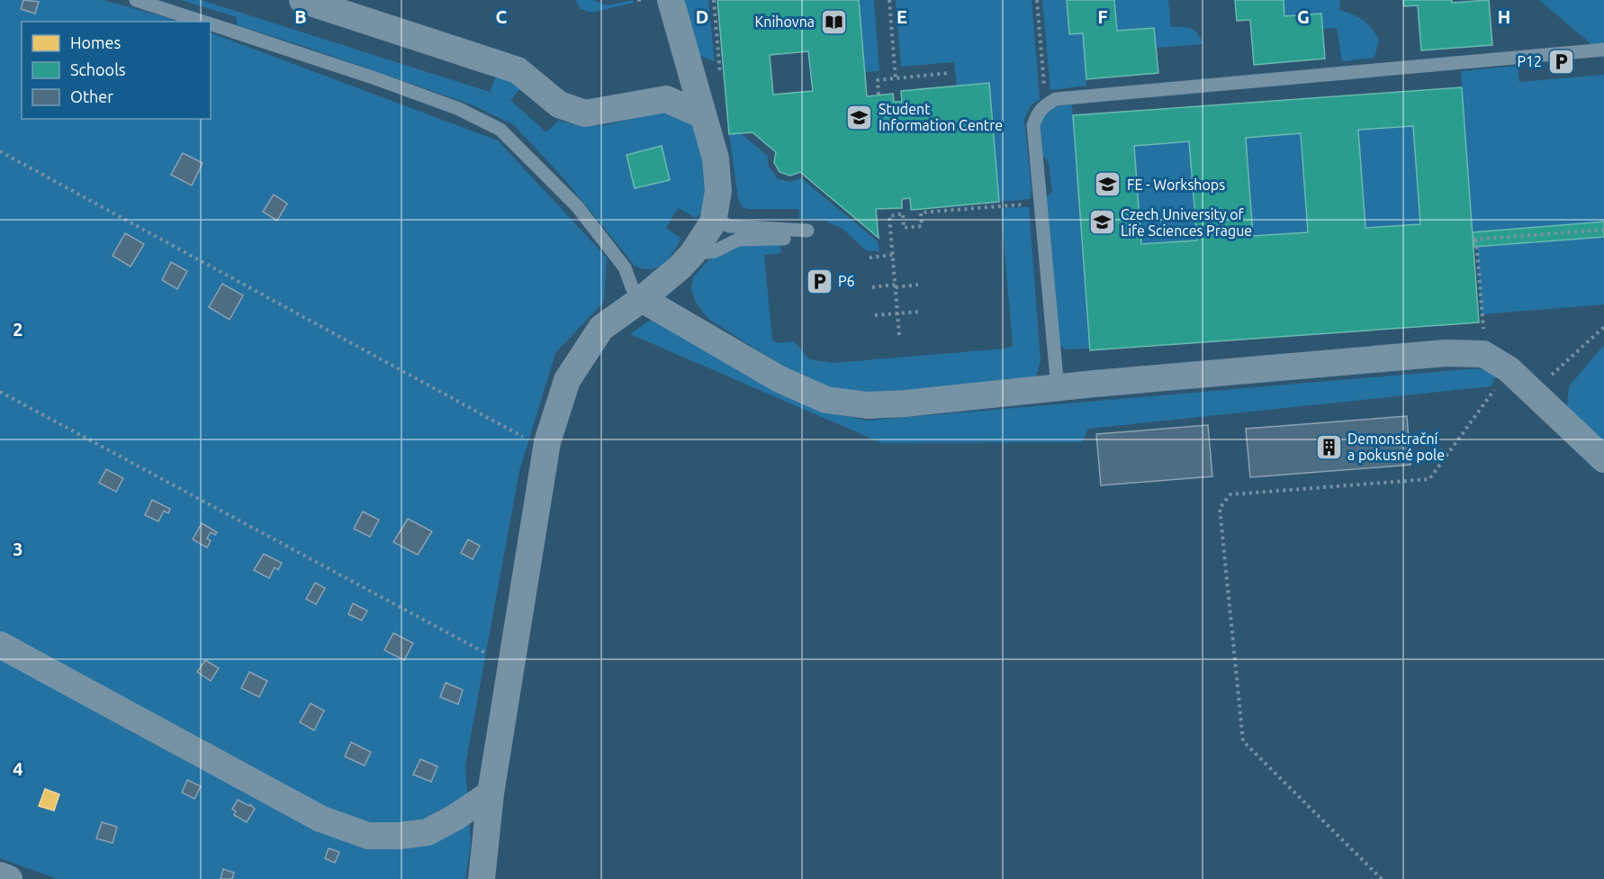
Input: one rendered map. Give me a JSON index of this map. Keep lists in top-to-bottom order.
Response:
{
  "places": {
    "library": ["Knihovna"],
    "parking": ["P12", "P6"],
    "school or university": ["Student Information Centre", "FE - Workshops", "Czech University of Life Sciences Prague"],
    "building": ["Demonstrační a pokusné pole"]
  },
  "legend": ["Homes", "Schools", "Other"],
  "grid": {
    "columns": [
      "B",
      "C",
      "D",
      "E",
      "F",
      "G",
      "H"
    ],
    "rows": ["2", "3", "4"]
  }
}
